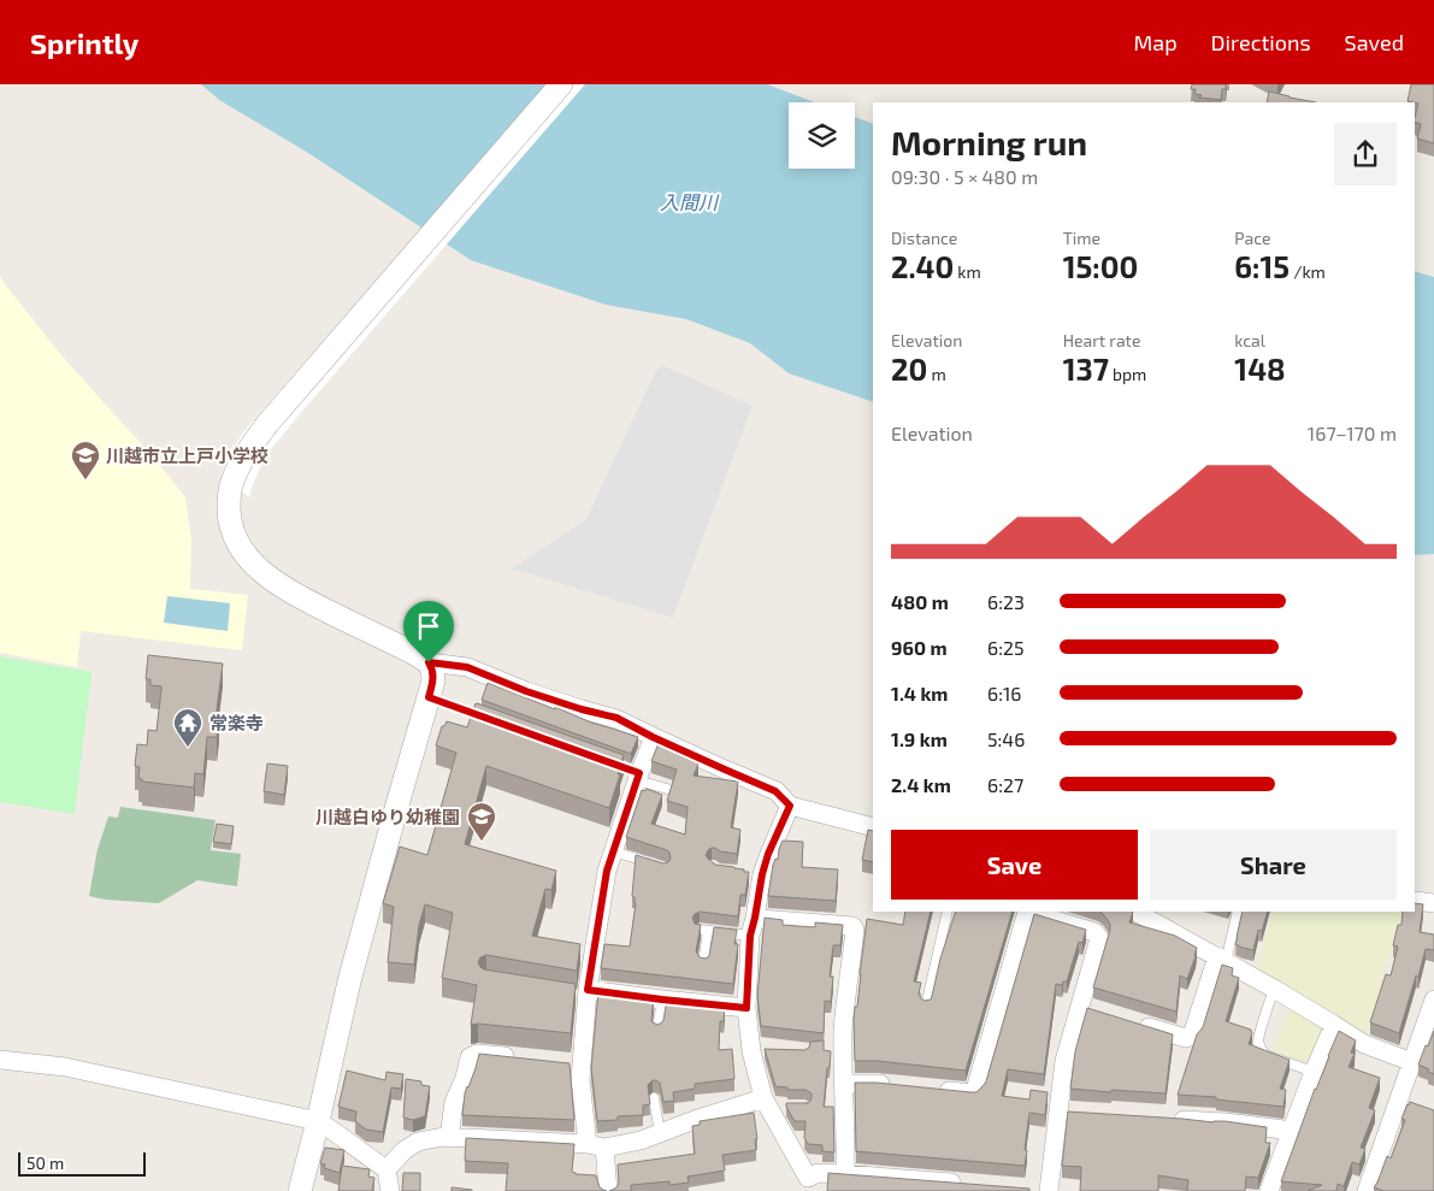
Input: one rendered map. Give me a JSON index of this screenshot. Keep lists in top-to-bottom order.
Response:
{
  "water": ["入間川"],
  "places": {
    "school or university": ["川越市立上戸小学校", "川越白ゆり幼稚園"],
    "temple": ["常楽寺"]
  },
  "scale_bar": "50 m",
  "page": {
    "header": "Sprintly",
    "nav": ["Map", "Directions", "Saved"],
    "heading": ["Morning run", "09:30 · 5 × 480 m"],
    "stats": [
      ["Distance", "2.40 km"],
      ["Time", "15:00"],
      ["Pace", "6:15 /km"],
      ["Elevation", "20 m"],
      ["Heart rate", "137 bpm"],
      ["kcal", "148"]
    ],
    "chart": ["Elevation", "167–170 m"],
    "list": [
      {
        "name": "480 m",
        "note": "6:23"
      },
      {
        "name": "960 m",
        "note": "6:25"
      },
      {
        "name": "1.4 km",
        "note": "6:16"
      },
      {
        "name": "1.9 km",
        "note": "5:46"
      },
      {
        "name": "2.4 km",
        "note": "6:27"
      }
    ],
    "buttons": ["Save", "Share"],
    "scale": "50 m"
  }
}
